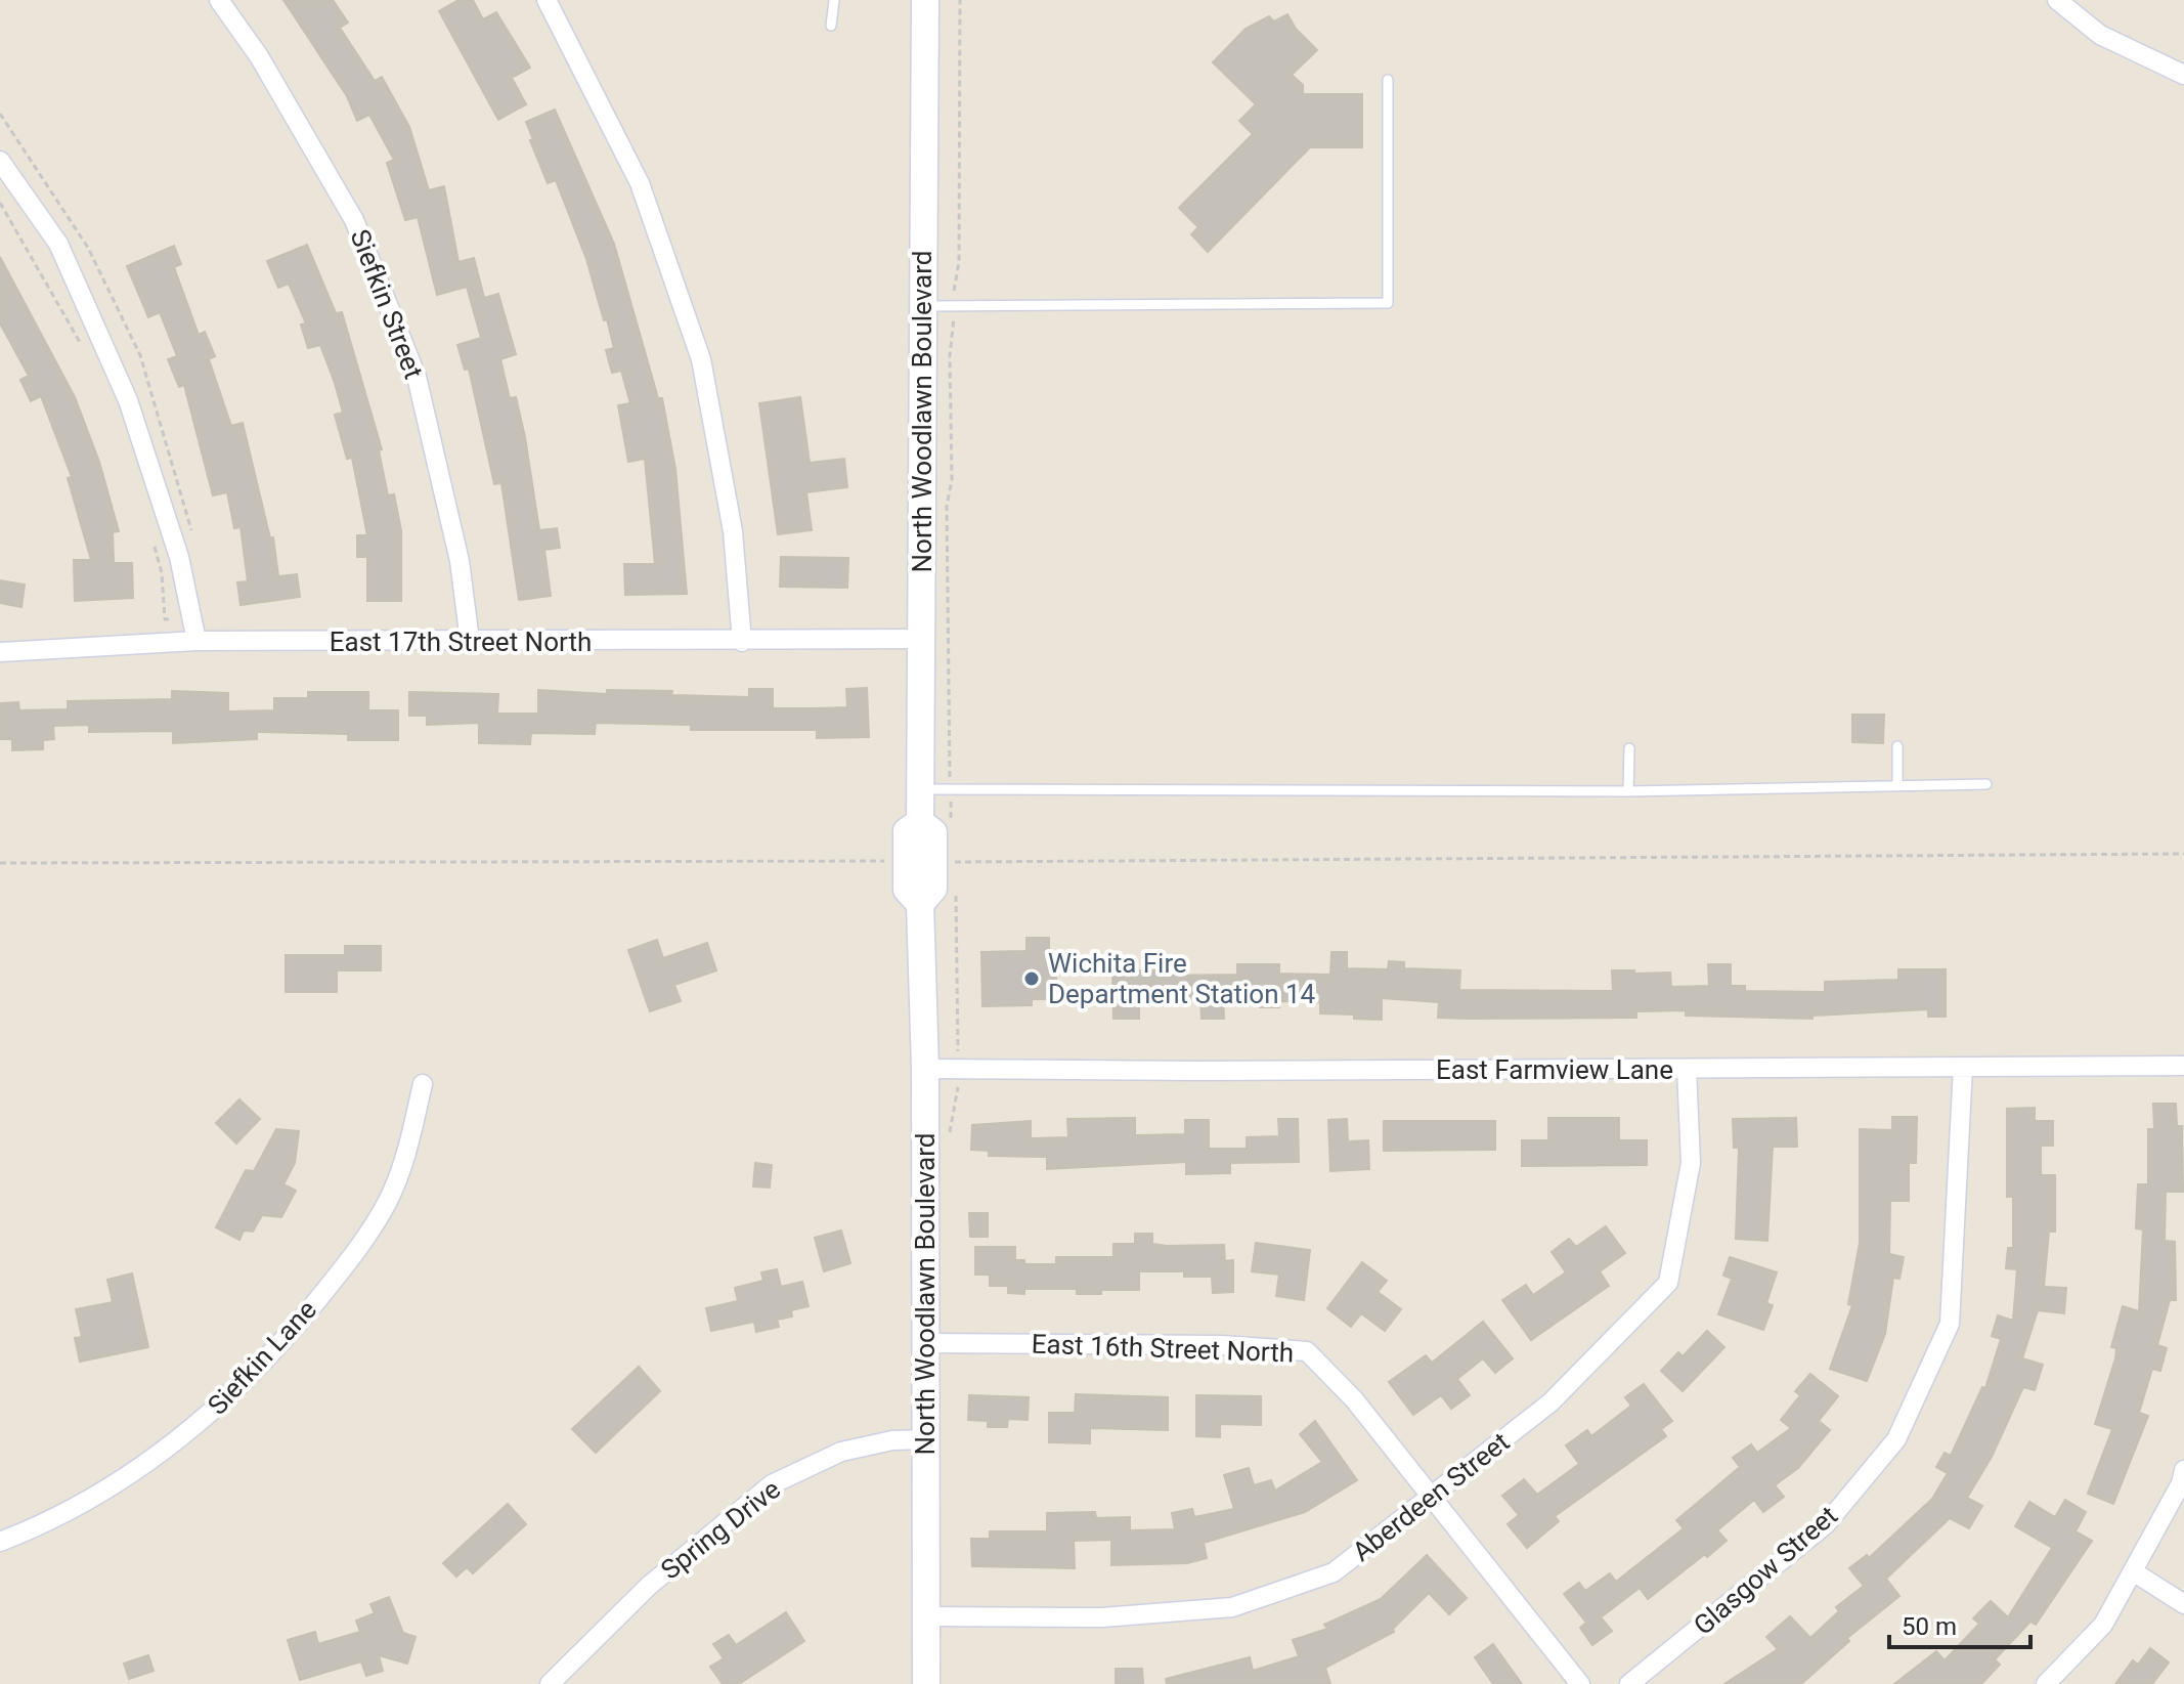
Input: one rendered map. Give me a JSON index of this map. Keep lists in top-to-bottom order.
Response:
{
  "streets": {
    "main road": ["North Woodlawn Boulevard"],
    "street": [
      "Siefkin Street",
      "East 17th Street North",
      "East Farmview Lane",
      "East 16th Street North",
      "Siefkin Lane",
      "Aberdeen Street",
      "Spring Drive",
      "Glasgow Street"
    ]
  },
  "crossings": [
    ["Siefkin Street", "East 17th Street North"],
    ["North Woodlawn Boulevard", "East 17th Street North"],
    ["North Woodlawn Boulevard", "East Farmview Lane"],
    ["North Woodlawn Boulevard", "East 16th Street North"],
    ["North Woodlawn Boulevard", "Aberdeen Street"],
    ["North Woodlawn Boulevard", "Spring Drive"],
    ["East Farmview Lane", "Aberdeen Street"],
    ["East Farmview Lane", "Glasgow Street"],
    ["East 16th Street North", "Aberdeen Street"]
  ],
  "places": ["Wichita Fire Department Station 14"],
  "scale_bar": "50 m"
}
